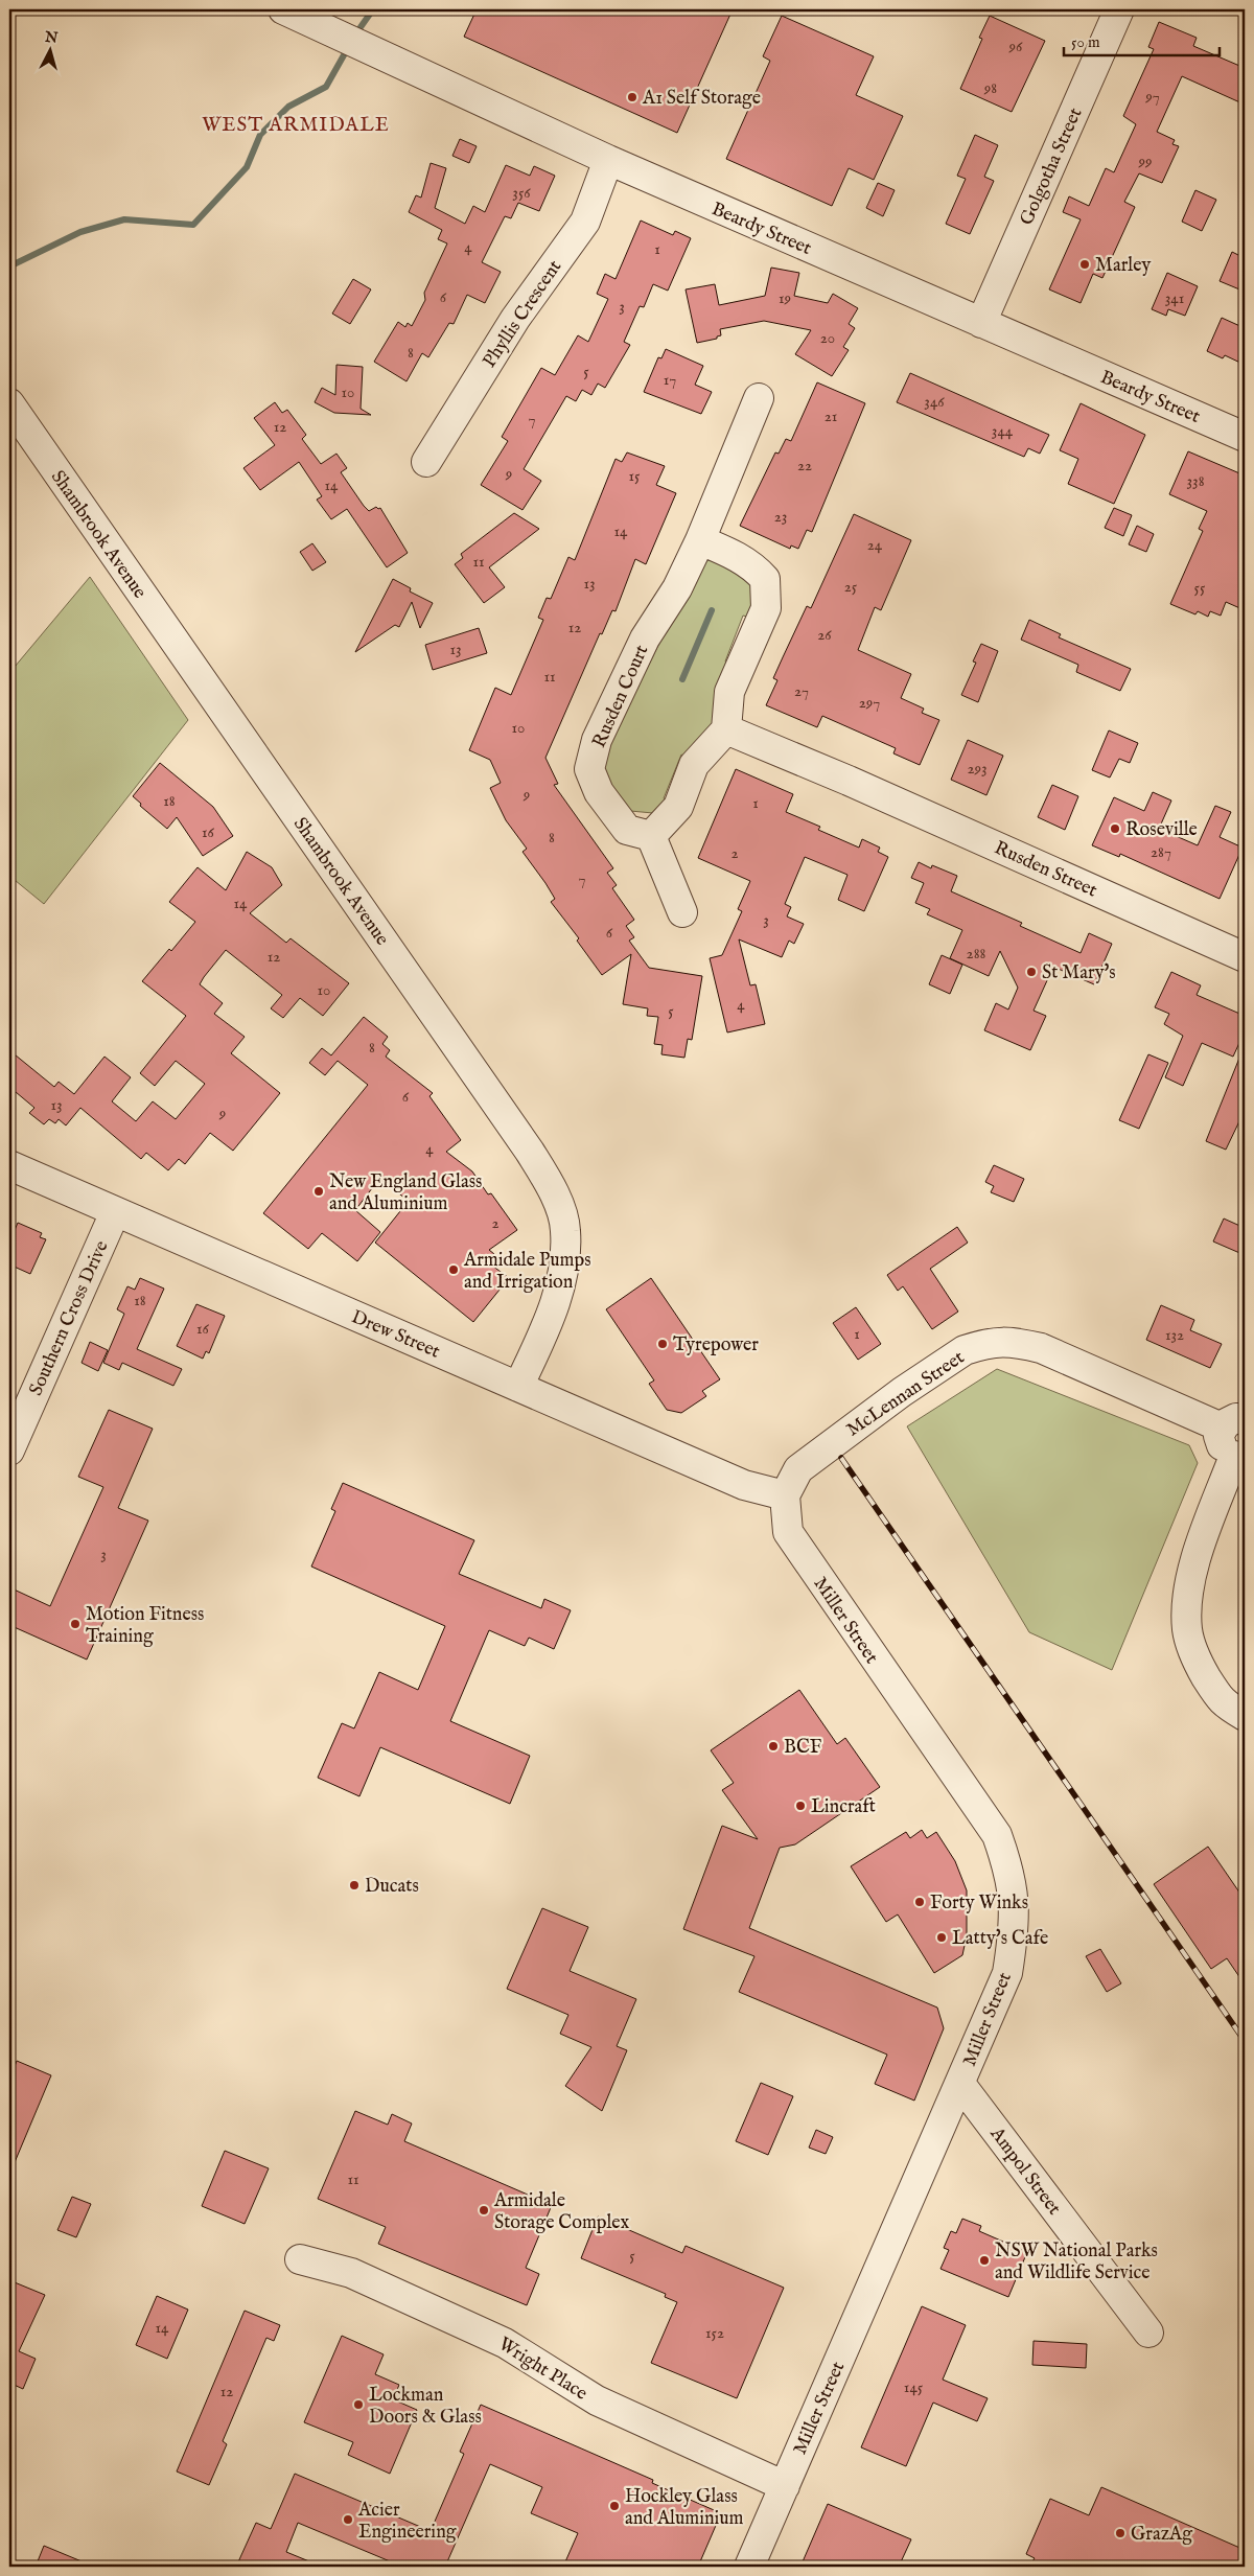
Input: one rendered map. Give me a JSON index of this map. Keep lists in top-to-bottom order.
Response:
{
  "streets": {
    "street": [
      "Golgotha Street",
      "Beardy Street",
      "Phyllis Crescent",
      "Shambrook Avenue",
      "Rusden Court",
      "Rusden Street",
      "Southern Cross Drive",
      "Drew Street",
      "McLennan Street",
      "Miller Street",
      "Ampol Street",
      "Wright Place"
    ]
  },
  "crossings": [
    ["Golgotha Street", "Beardy Street"],
    ["Beardy Street", "Phyllis Crescent"],
    ["Shambrook Avenue", "Drew Street"],
    ["Southern Cross Drive", "Drew Street"],
    ["Drew Street", "McLennan Street"],
    ["Drew Street", "Miller Street"],
    ["McLennan Street", "Miller Street"],
    ["Miller Street", "Ampol Street"],
    ["Miller Street", "Wright Place"]
  ],
  "districts": ["WEST ARMIDALE"],
  "places": [
    "A1 Self Storage",
    "Marley",
    "Roseville",
    "St Mary's",
    "New England Glass and Aluminium",
    "Armidale Pumps and Irrigation",
    "Tyrepower",
    "Motion Fitness Training",
    "BCF",
    "Lincraft",
    "Ducats",
    "Forty Winks",
    "Latty's Cafe",
    "Armidale Storage Complex",
    "NSW National Parks and Wildlife Service",
    "Lockman Doors & Glass",
    "Hockley Glass and Aluminium",
    "Acier Engineering",
    "GrazAg"
  ],
  "house_numbers": [
    "96",
    "98",
    "97",
    "99",
    "356",
    "4",
    "1",
    "6",
    "19",
    "341",
    "3",
    "20",
    "8",
    "5",
    "17",
    "10",
    "346",
    "21",
    "7",
    "12",
    "344",
    "22",
    "9",
    "15",
    "338",
    "14",
    "23",
    "14",
    "24",
    "11",
    "13",
    "25",
    "55",
    "12",
    "26",
    "13",
    "11",
    "27",
    "297",
    "10",
    "293",
    "9",
    "18",
    "1",
    "16",
    "8",
    "287",
    "2",
    "7",
    "14",
    "3",
    "6",
    "288",
    "12",
    "10",
    "4",
    "5",
    "8",
    "6",
    "13",
    "9",
    "4",
    "2",
    "18",
    "16",
    "1",
    "132",
    "3",
    "11",
    "5",
    "14",
    "152",
    "145",
    "12"
  ],
  "scale_bar": "50 m",
  "north": "top"
}
